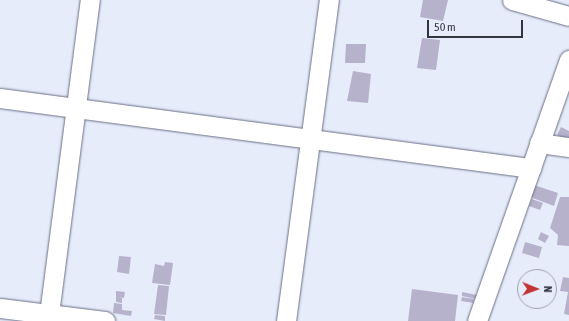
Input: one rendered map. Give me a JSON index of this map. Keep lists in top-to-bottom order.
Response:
{
  "scale_bar": "50 m",
  "north": "right"
}
